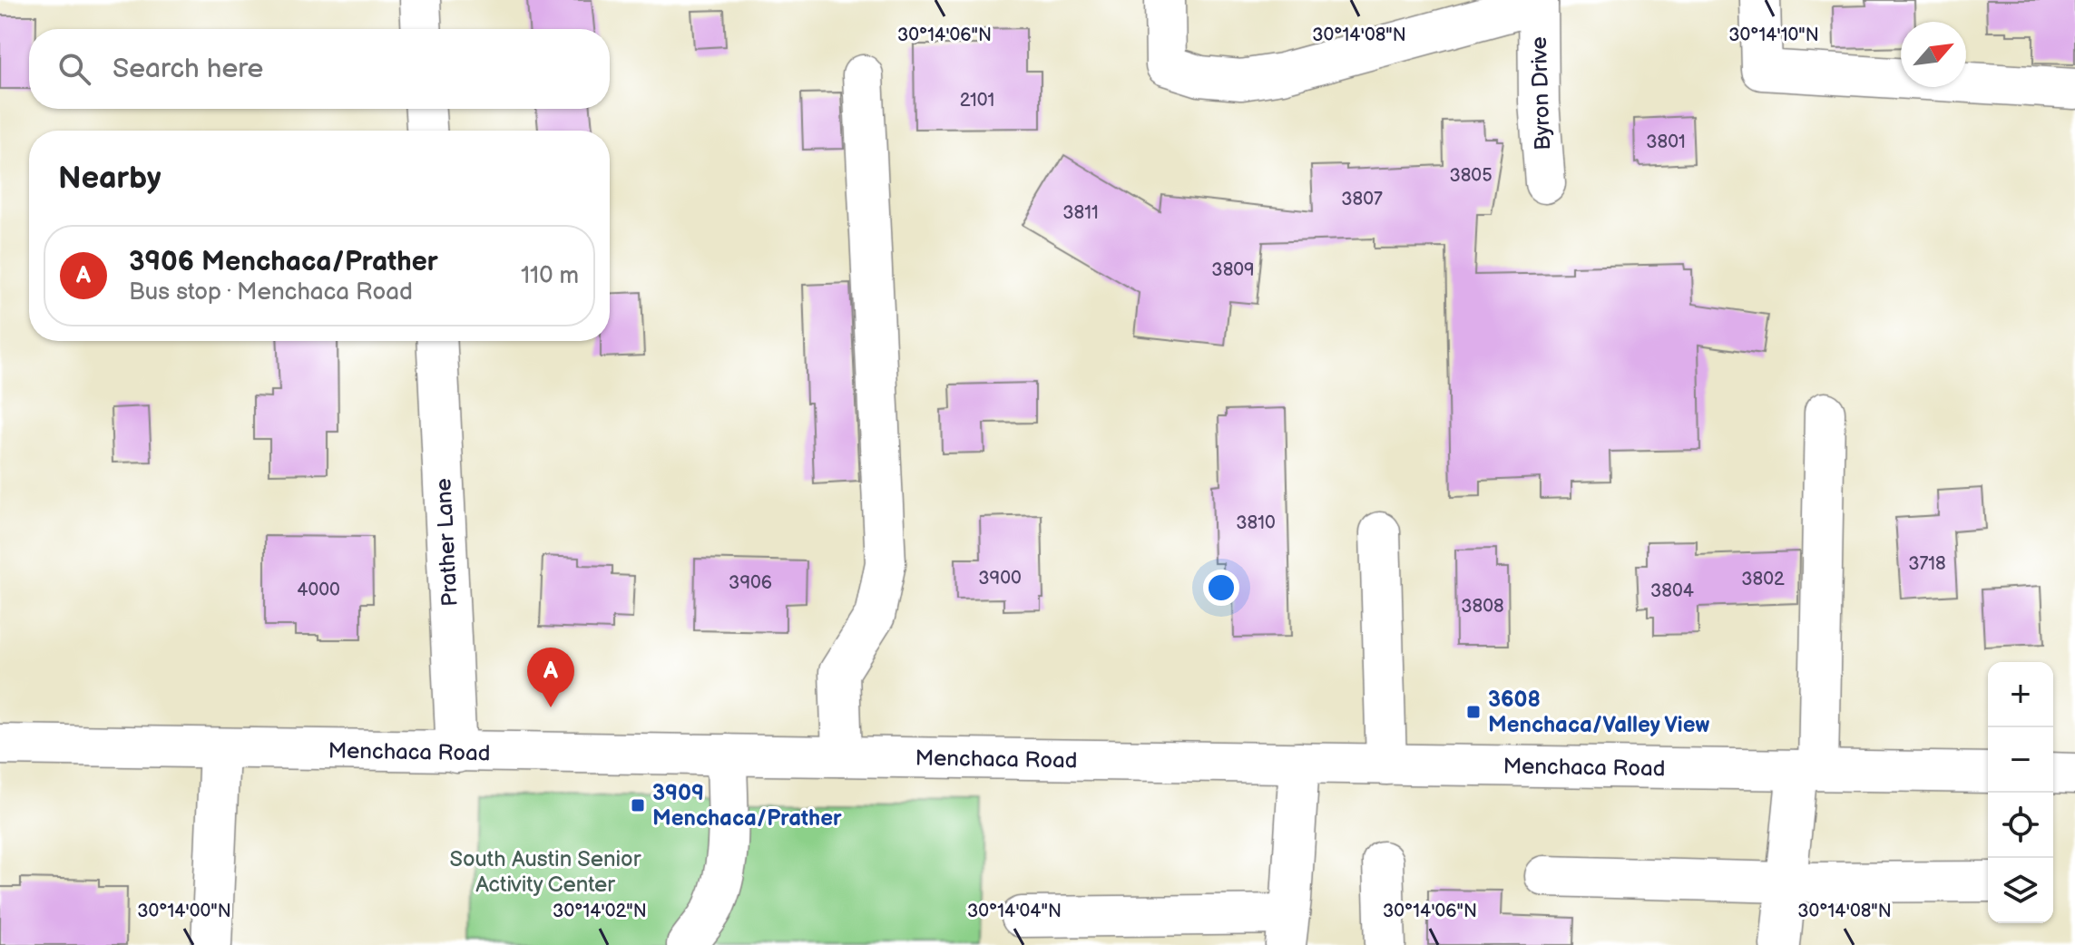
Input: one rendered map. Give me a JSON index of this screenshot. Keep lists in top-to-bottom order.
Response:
{
  "streets": {
    "main road": ["Byron Drive", "Prather Lane", "Menchaca Road"]
  },
  "crossings": [
    ["Prather Lane", "Menchaca Road"]
  ],
  "parks": ["South Austin Senior Activity Center"],
  "places": {
    "transit": ["3608 Menchaca/Valley View", "3909 Menchaca/Prather"]
  },
  "house_numbers": [
    "2101",
    "3801",
    "3805",
    "3807",
    "3811",
    "3809",
    "3810",
    "3718",
    "3900",
    "3802",
    "3906",
    "4000",
    "3804",
    "3808"
  ],
  "north": "top right",
  "page": {
    "search": "Search here",
    "heading": "Nearby",
    "list": [
      {
        "mark": "A",
        "name": "3906 Menchaca/Prather",
        "note": "Bus stop · Menchaca Road",
        "value": "110 m"
      }
    ],
    "pins": "A",
    "map_buttons": ["+", "−"]
  },
  "coordinates": [
    "30°14'06\"N",
    "30°14'08\"N",
    "30°14'10\"N",
    "30°14'00\"N",
    "30°14'02\"N",
    "30°14'04\"N"
  ]
}
